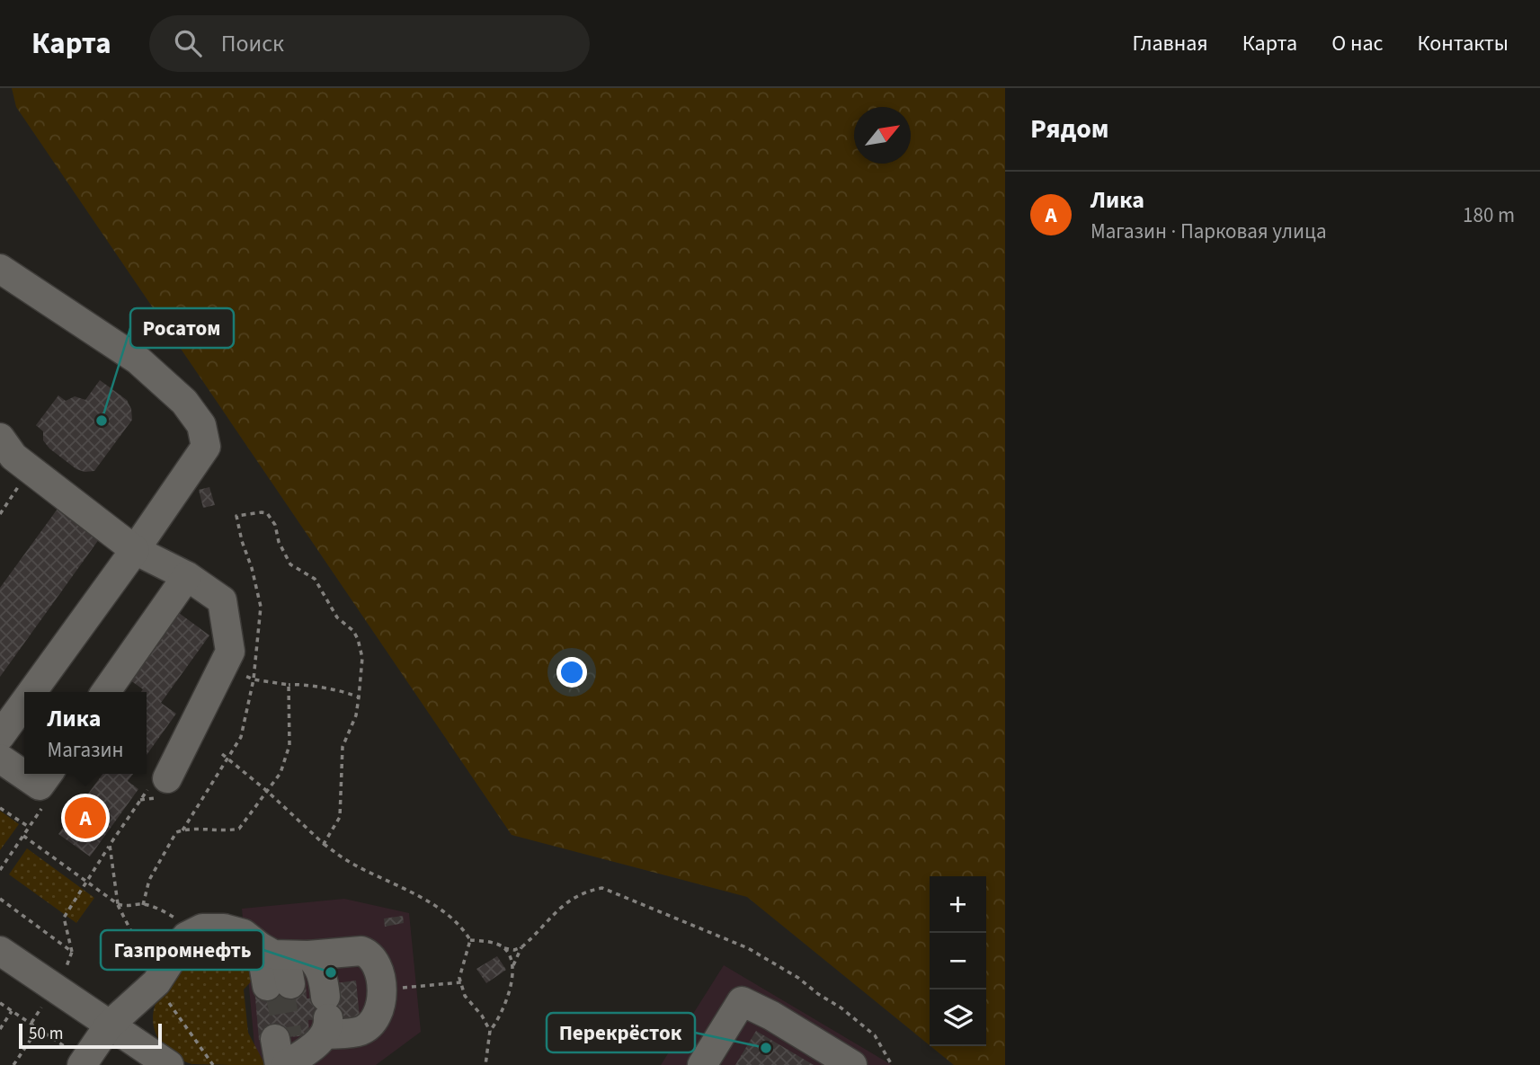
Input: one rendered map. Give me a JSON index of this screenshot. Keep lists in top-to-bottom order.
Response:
{
  "places": ["Росатом", "Газпромнефть", "Перекрёсток"],
  "scale_bar": "50 m",
  "north": "top right",
  "page": {
    "header": "Карта",
    "search": "Поиск",
    "nav": [
      "Главная",
      "Карта",
      "О нас",
      "Контакты"
    ],
    "heading": "Рядом",
    "list": [
      {
        "mark": "A",
        "name": "Лика",
        "note": "Магазин · Парковая улица",
        "value": "180 m"
      }
    ],
    "popup": ["Лика", "Магазин"],
    "pins": "A",
    "map_buttons": ["+", "−"],
    "scale": "50 m"
  }
}
